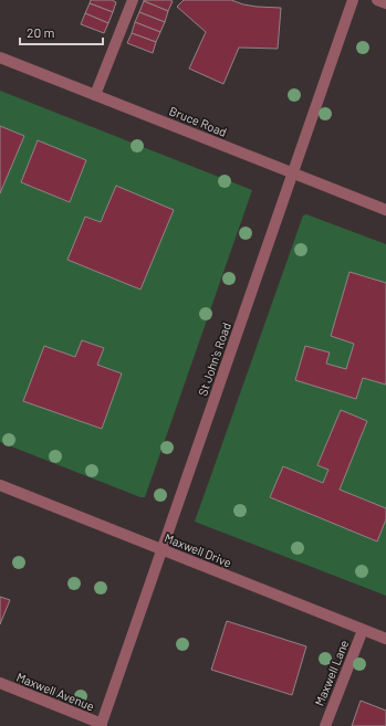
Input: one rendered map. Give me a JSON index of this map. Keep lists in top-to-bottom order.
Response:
{
  "streets": {
    "street": [
      "Bruce Road",
      "St John's Road",
      "Maxwell Drive",
      "Maxwell Lane",
      "Maxwell Avenue"
    ]
  },
  "crossings": [
    ["Bruce Road", "St John's Road"],
    ["St John's Road", "Maxwell Drive"],
    ["St John's Road", "Maxwell Avenue"],
    ["Maxwell Drive", "Maxwell Lane"]
  ],
  "scale_bar": "20 m"
}
